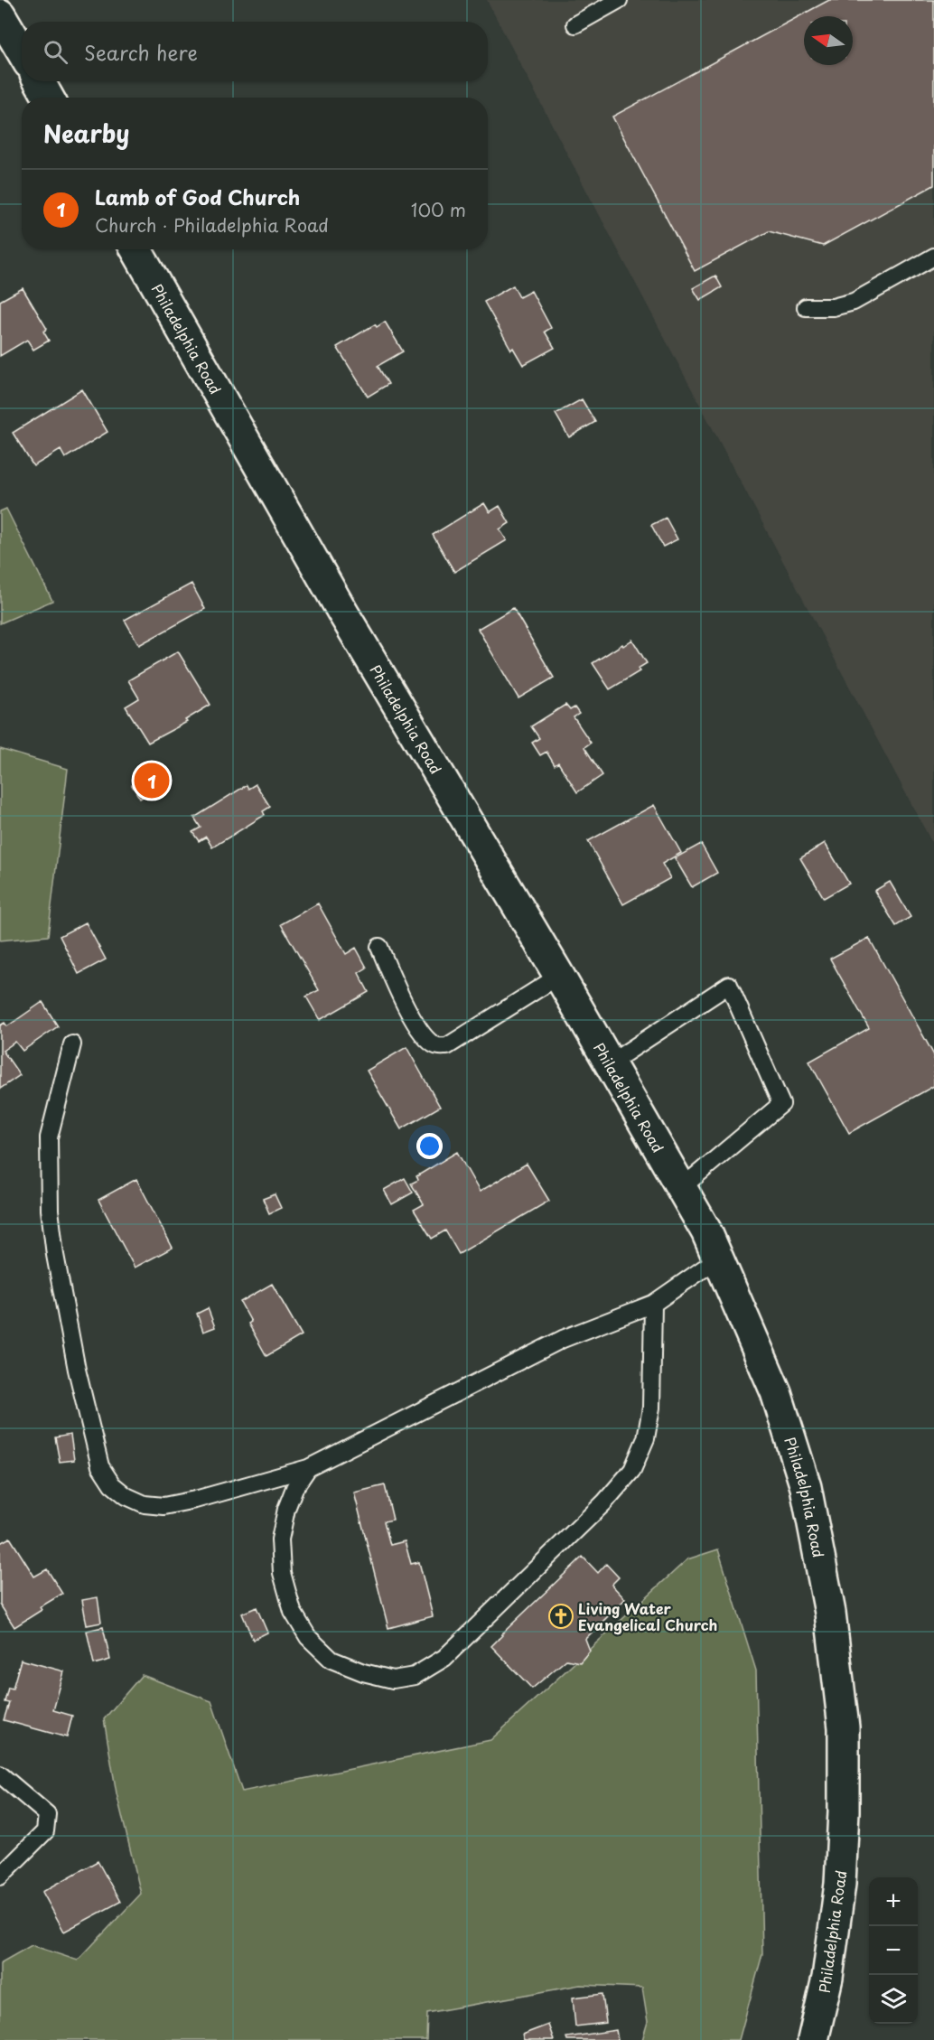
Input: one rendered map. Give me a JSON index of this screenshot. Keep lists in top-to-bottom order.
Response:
{
  "streets": {
    "main road": ["Philadelphia Road"]
  },
  "places": {
    "church": ["Living Water Evangelical Church"]
  },
  "north": "left",
  "page": {
    "search": "Search here",
    "heading": "Nearby",
    "list": [
      {
        "mark": "1",
        "name": "Lamb of God Church",
        "note": "Church · Philadelphia Road",
        "value": "100 m"
      }
    ],
    "pins": "1",
    "map_buttons": ["+", "−"]
  }
}
